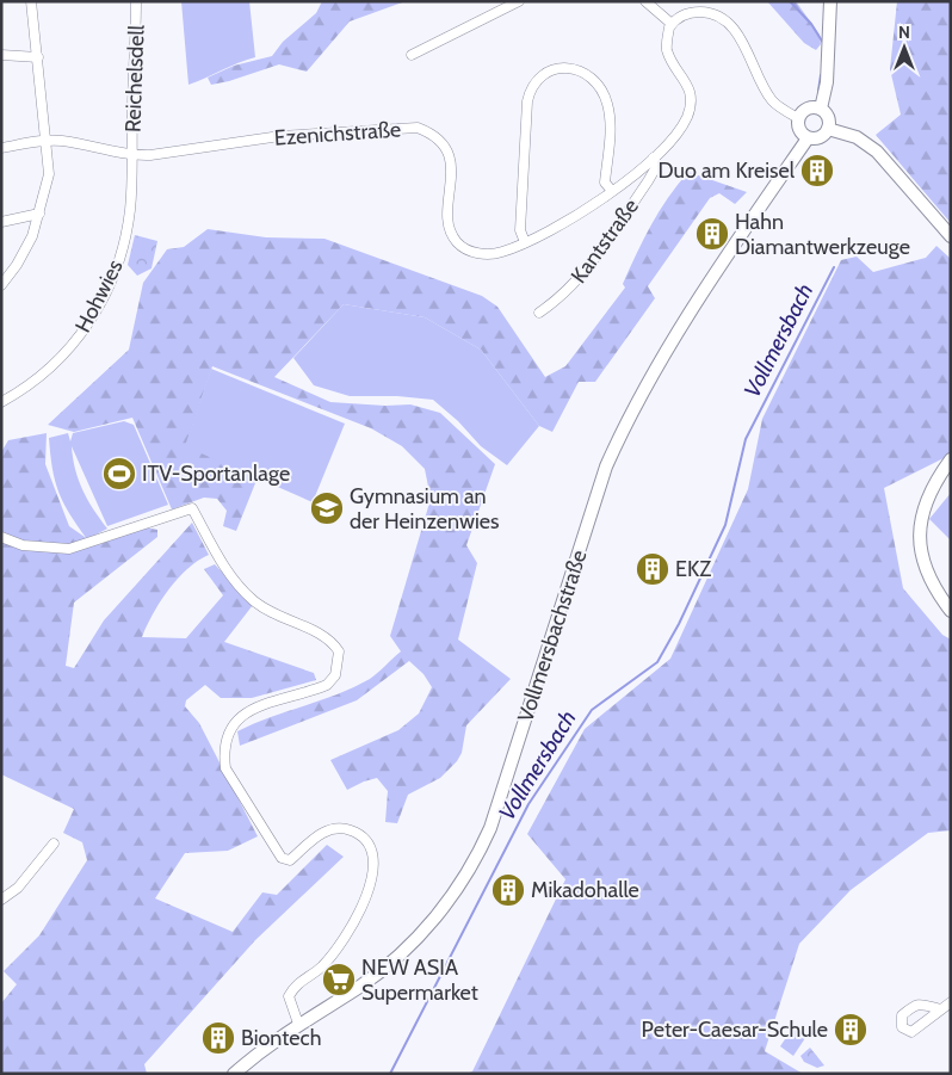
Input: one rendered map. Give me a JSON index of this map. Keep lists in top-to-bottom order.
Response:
{
  "streets": {
    "main road": ["Vollmersbachstraße"],
    "street": [
      "Reichelsdell",
      "Ezenichstraße",
      "Kantstraße",
      "Hohwies"
    ]
  },
  "crossings": [
    ["Reichelsdell", "Ezenichstraße"],
    ["Reichelsdell", "Hohwies"],
    ["Ezenichstraße", "Kantstraße"],
    ["Ezenichstraße", "Hohwies"]
  ],
  "water": ["Vollmersbach"],
  "places": {
    "building": [
      "Duo am Kreisel",
      "Hahn Diamantwerkzeuge",
      "EKZ",
      "Mikadohalle",
      "Peter-Caesar-Schule",
      "Biontech"
    ],
    "sports": ["ITV-Sportanlage"],
    "school or university": ["Gymnasium an der Heinzenwies"],
    "supermarket": ["NEW ASIA Supermarket"]
  },
  "north": "top"
}
